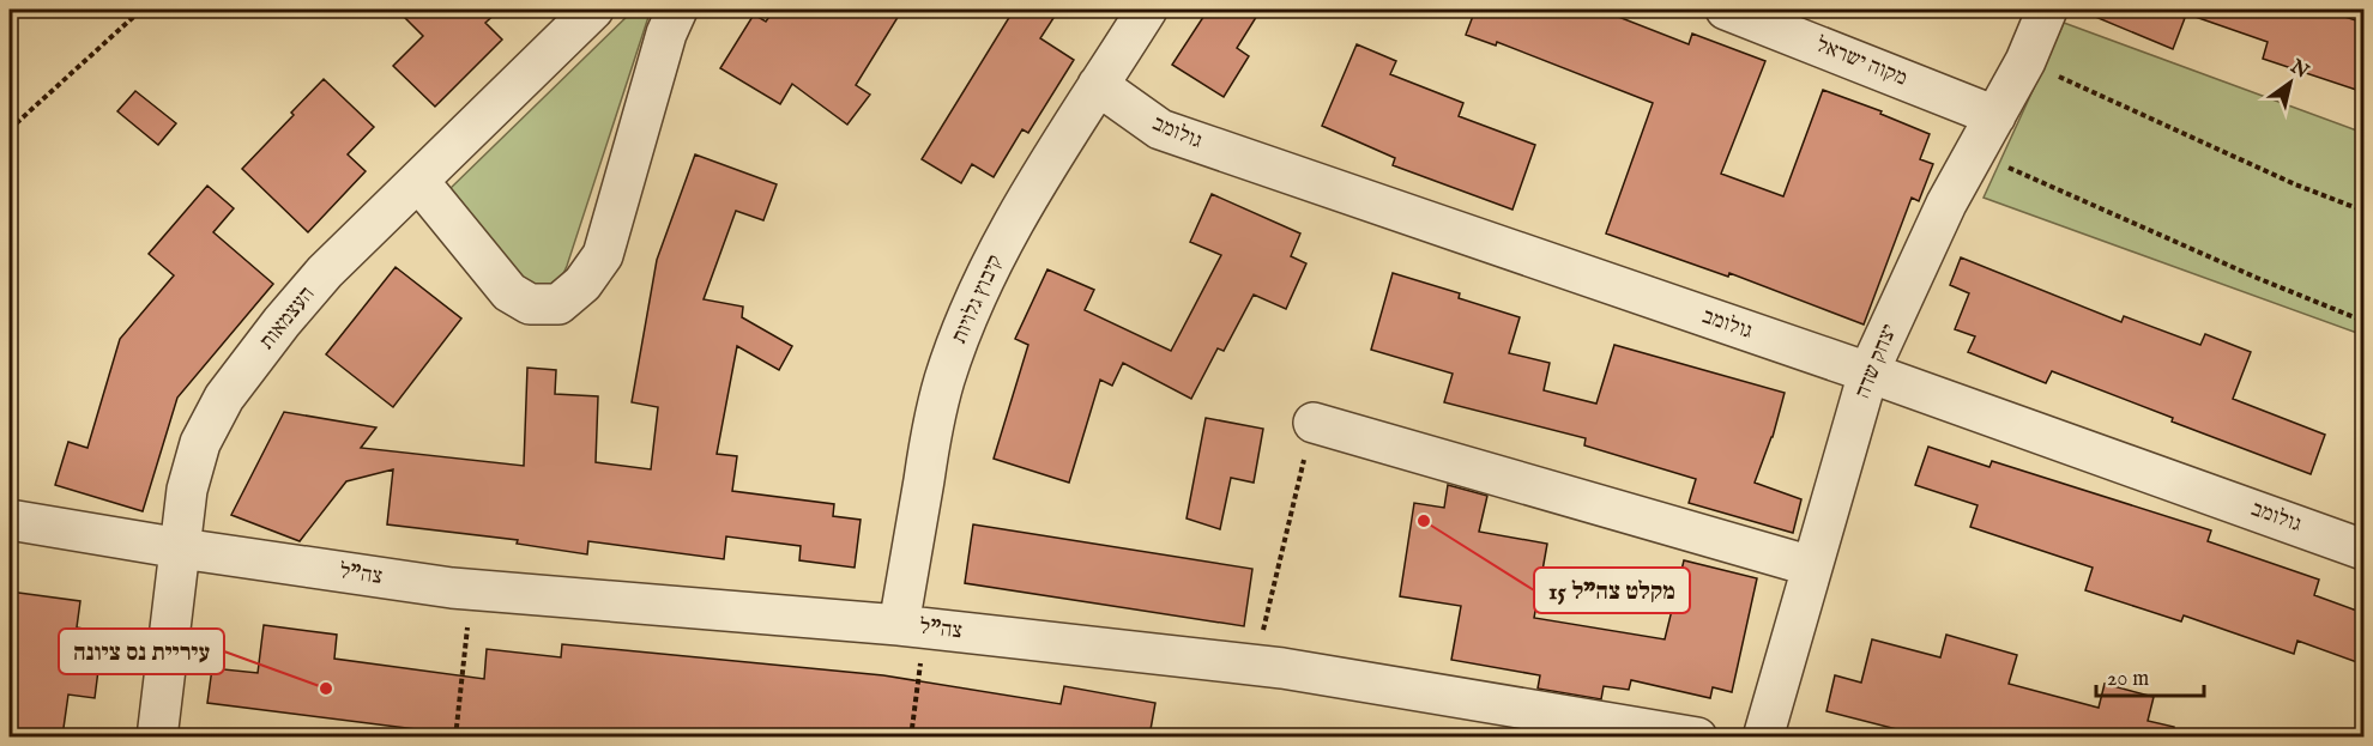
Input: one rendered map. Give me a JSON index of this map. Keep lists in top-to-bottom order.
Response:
{
  "streets": {
    "street": [
      "מקוה ישראל",
      "גולומב",
      "קיבוץ גלויות",
      "העצמאות",
      "יצחק שדה",
      "צה\"ל"
    ]
  },
  "crossings": [
    ["מקוה ישראל", "יצחק שדה"],
    ["גולומב", "קיבוץ גלויות"],
    ["גולומב", "יצחק שדה"],
    ["קיבוץ גלויות", "צה\"ל"],
    ["העצמאות", "צה\"ל"]
  ],
  "places": ["מקלט צה\"ל 15", "עיריית נס ציונה"],
  "scale_bar": "20 m",
  "north": "top right"
}
